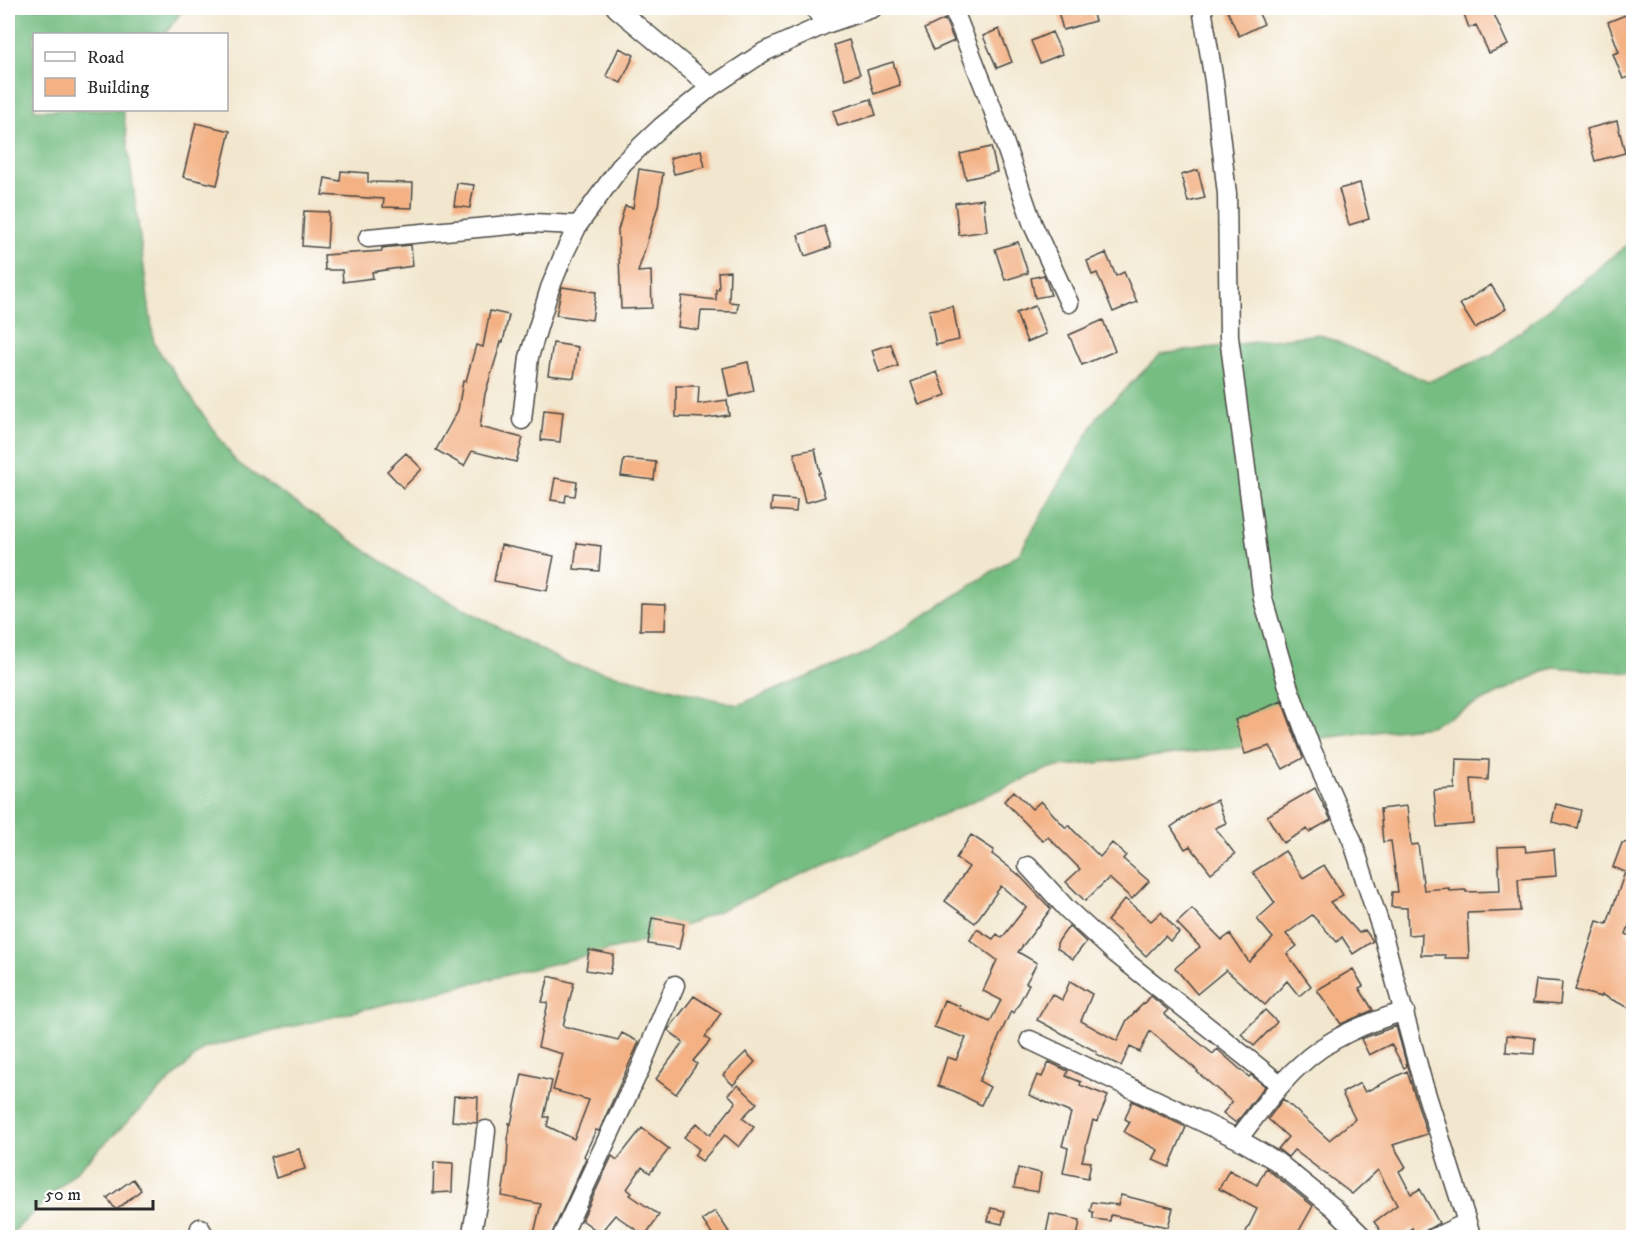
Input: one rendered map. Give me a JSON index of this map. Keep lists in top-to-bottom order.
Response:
{
  "legend": ["Road", "Building"],
  "scale_bar": "50 m"
}
